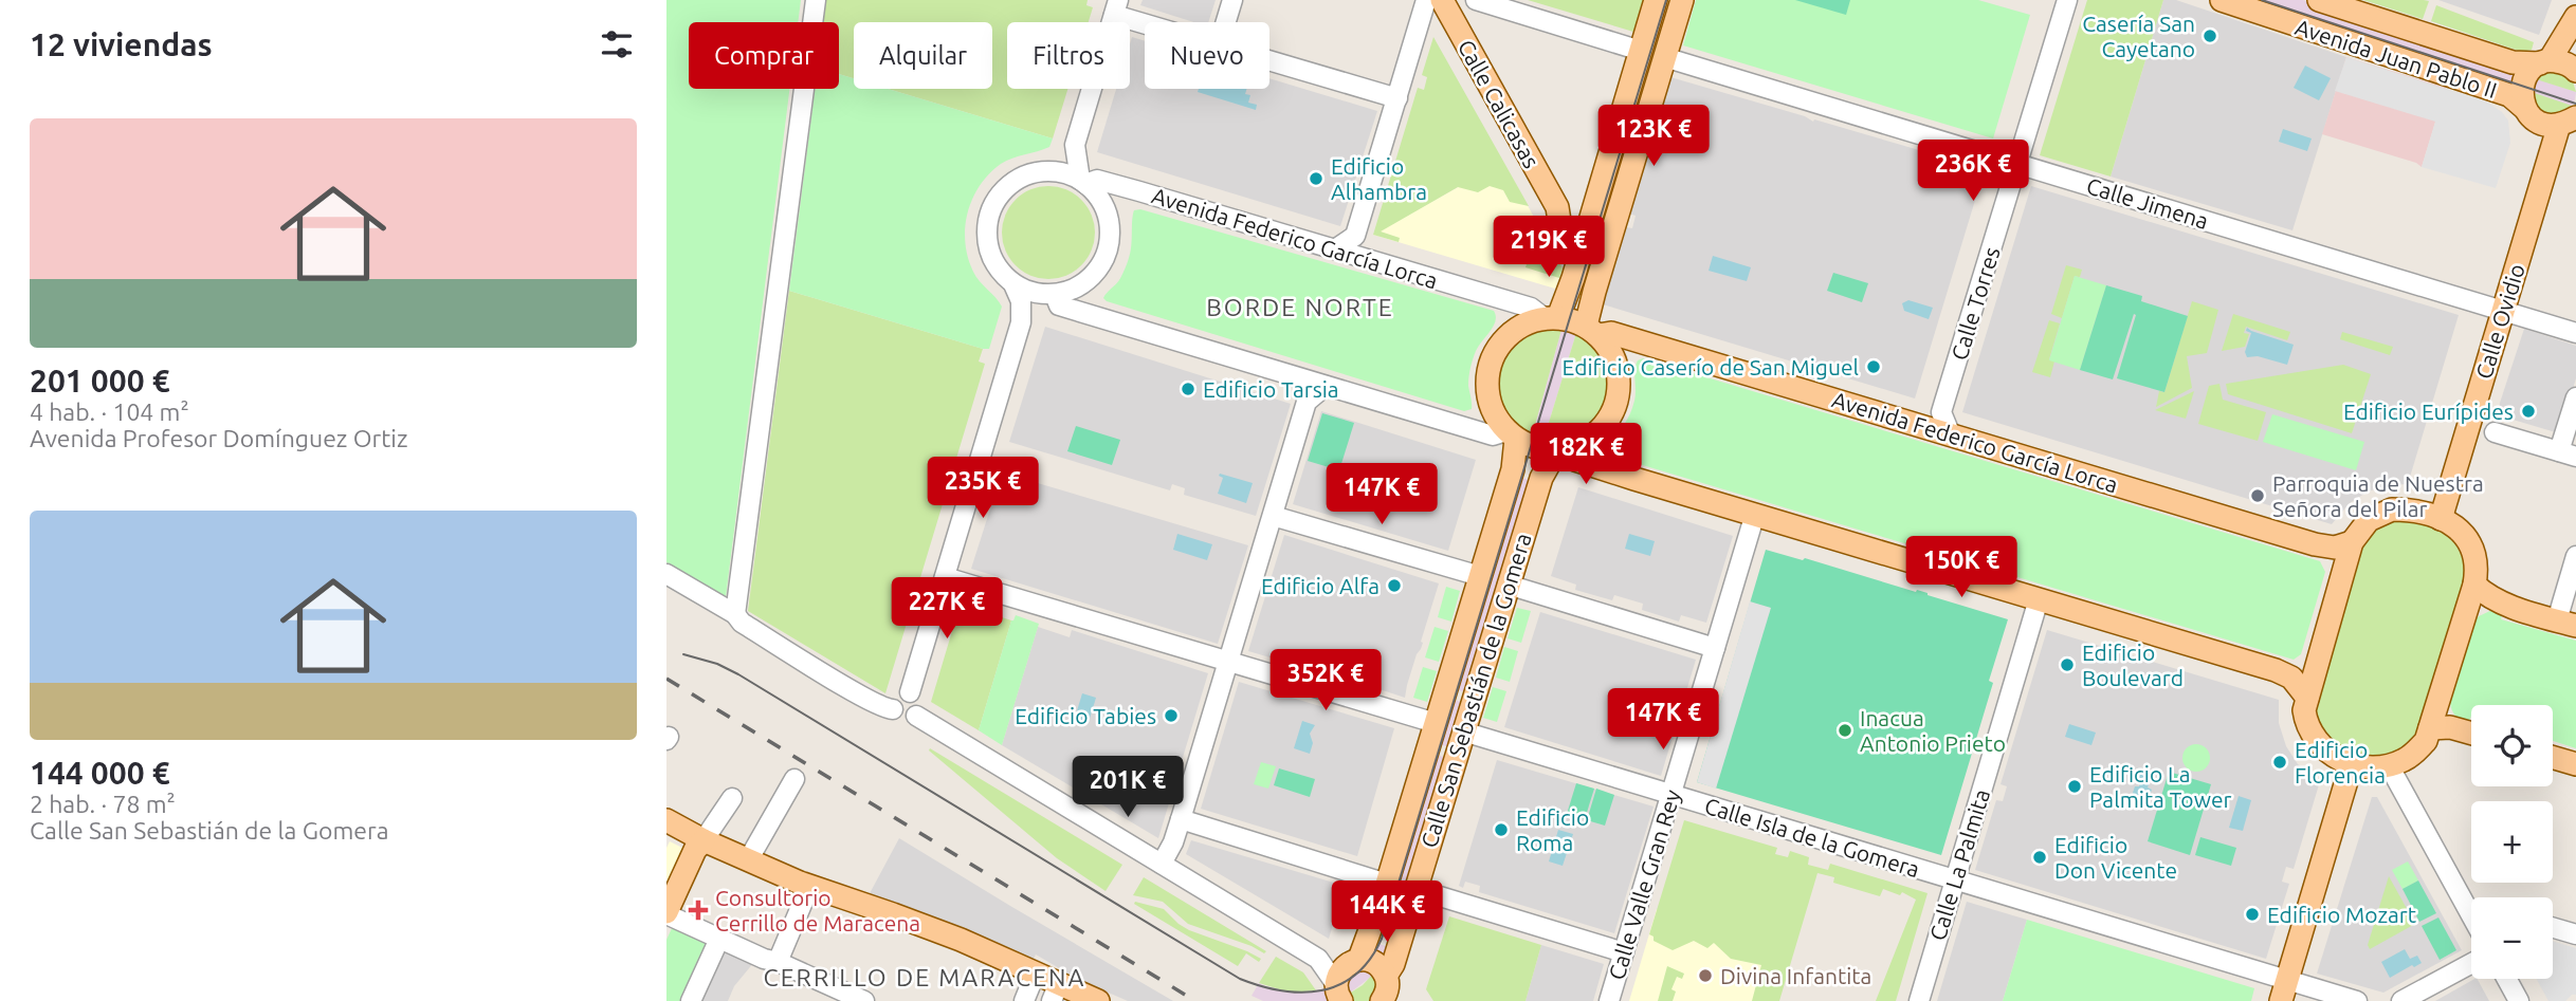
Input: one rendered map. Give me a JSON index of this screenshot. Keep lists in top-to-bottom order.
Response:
{
  "streets": {
    "main road": [
      "Avenida Juan Pablo II",
      "Calle Calicasas",
      "Avenida Federico García Lorca",
      "Calle Ovidio",
      "Calle San Sebastián de la Gomera"
    ],
    "street": [
      "Calle Jimena",
      "Calle Torres",
      "Calle Isla de la Gomera",
      "Calle La Palmita",
      "Calle Valle Gran Rey"
    ]
  },
  "crossings": [
    ["Avenida Juan Pablo II", "Calle Ovidio"],
    ["Calle Jimena", "Calle Torres"],
    ["Calle Jimena", "Calle Ovidio"],
    ["Avenida Federico García Lorca", "Calle Torres"],
    ["Avenida Federico García Lorca", "Calle San Sebastián de la Gomera"],
    ["Calle San Sebastián de la Gomera", "Calle Isla de la Gomera"],
    ["Calle Isla de la Gomera", "Calle La Palmita"],
    ["Calle Isla de la Gomera", "Calle Valle Gran Rey"]
  ],
  "districts": ["BORDE NORTE", "CERRILLO DE MARACENA"],
  "places": {
    "other": [
      "Casería San Cayetano",
      "Edificio Alhambra",
      "Edificio Caserío de San Miguel",
      "Edificio Tarsia",
      "Edificio Eurípides",
      "Parroquia de Nuestra Señora del Pilar",
      "Edificio Alfa",
      "Edificio Boulevard",
      "Edificio Tabies",
      "Inacua Antonio Prieto",
      "Edificio Florencia",
      "Edificio La Palmita Tower",
      "Edificio Roma",
      "Edificio Don Vicente",
      "Edificio Mozart",
      "Divina Infantita"
    ],
    "health": ["Consultorio Cerrillo de Maracena"]
  },
  "page": {
    "heading": "12 viviendas",
    "chip": [
      "Comprar",
      "Alquilar",
      "Filtros",
      "Nuevo"
    ],
    "list": [
      {
        "name": "201 000 €",
        "note": "4 hab. · 104 m² · Avenida Profesor Domínguez Ortiz"
      },
      {
        "name": "144 000 €",
        "note": "2 hab. · 78 m² · Calle San Sebastián de la Gomera"
      }
    ],
    "price": [
      "123K €",
      "236K €",
      "219K €",
      "182K €",
      "235K €",
      "147K €",
      "150K €",
      "227K €",
      "352K €",
      "147K €",
      "201K €",
      "144K €"
    ],
    "map_buttons": ["+", "−"]
  }
}
